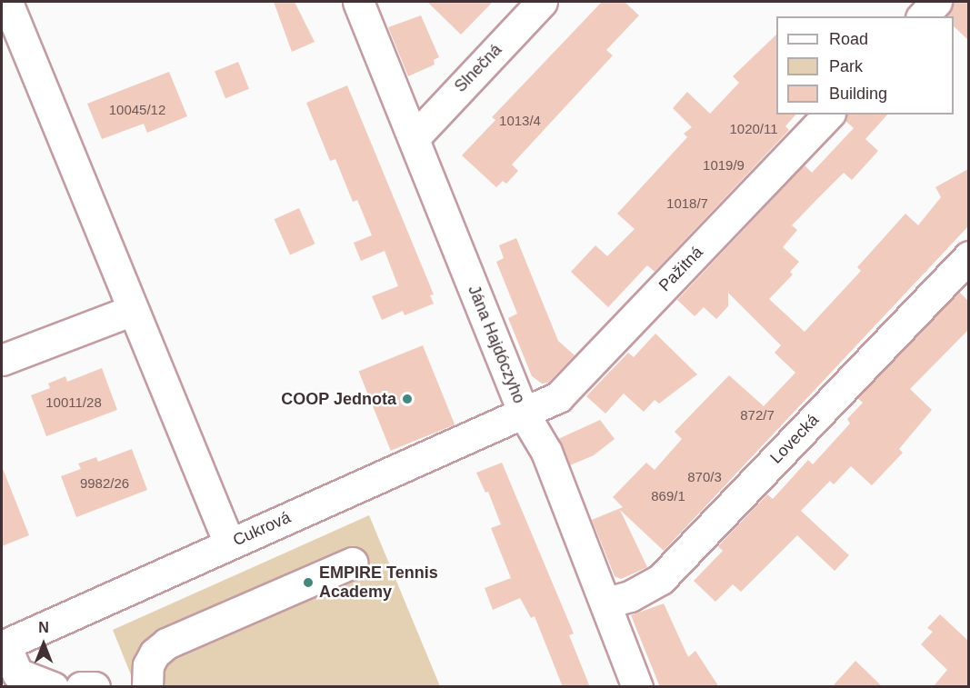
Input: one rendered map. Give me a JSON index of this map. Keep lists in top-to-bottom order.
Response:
{
  "streets": {
    "street": [
      "Slnečná",
      "Pažitná",
      "Jána Hajdóczyho",
      "Lovecká",
      "Cukrová"
    ]
  },
  "crossings": [
    ["Slnečná", "Jána Hajdóczyho"],
    ["Pažitná", "Jána Hajdóczyho"],
    ["Pažitná", "Cukrová"],
    ["Jána Hajdóczyho", "Lovecká"],
    ["Jána Hajdóczyho", "Cukrová"]
  ],
  "places": ["COOP Jednota", "EMPIRE Tennis Academy"],
  "house_numbers": [
    "10045/12",
    "1013/4",
    "1020/11",
    "1019/9",
    "1018/7",
    "10011/28",
    "872/7",
    "870/3",
    "9982/26",
    "869/1"
  ],
  "legend": ["Road", "Park", "Building"],
  "north": "top"
}
